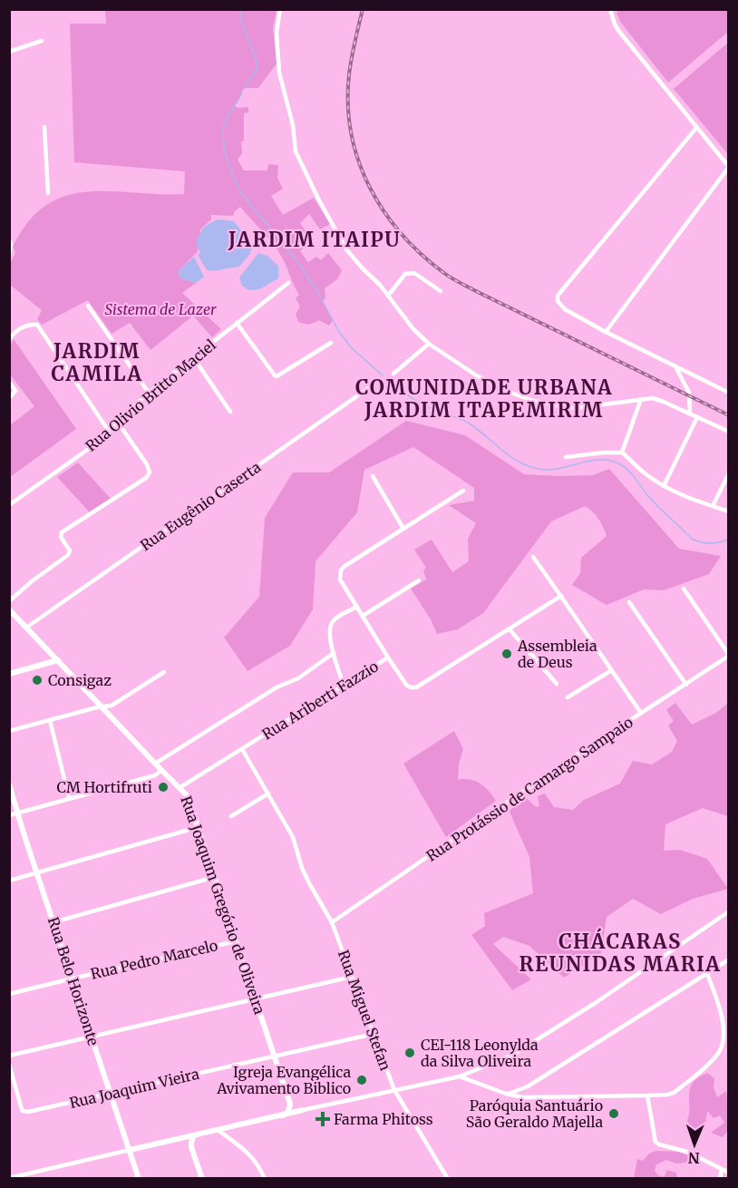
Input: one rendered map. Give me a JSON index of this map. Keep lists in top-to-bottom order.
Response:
{
  "streets": {
    "street": [
      "Rua Olivio Britto Maciel",
      "Rua Eugênio Caserta",
      "Rua Ariberti Fazzio",
      "Rua Protássio de Camargo Sampaio",
      "Rua Joaquim Gregório de Oliveira",
      "Rua Pedro Marcelo",
      "Rua Belo Horizonte",
      "Rua Miguel Stefan",
      "Rua Joaquim Vieira"
    ]
  },
  "crossings": [
    ["Rua Eugênio Caserta", "Rua Joaquim Gregório de Oliveira"],
    ["Rua Ariberti Fazzio", "Rua Joaquim Gregório de Oliveira"],
    ["Rua Ariberti Fazzio", "Rua Miguel Stefan"],
    ["Rua Protássio de Camargo Sampaio", "Rua Miguel Stefan"],
    ["Rua Joaquim Gregório de Oliveira", "Rua Pedro Marcelo"],
    ["Rua Joaquim Gregório de Oliveira", "Rua Joaquim Vieira"],
    ["Rua Pedro Marcelo", "Rua Belo Horizonte"],
    ["Rua Belo Horizonte", "Rua Joaquim Vieira"],
    ["Rua Miguel Stefan", "Rua Joaquim Vieira"]
  ],
  "districts": [
    "JARDIM ITAIPU",
    "JARDIM CAMILA",
    "COMUNIDADE URBANA JARDIM ITAPEMIRIM",
    "CHÁCARAS REUNIDAS MARIA"
  ],
  "parks": ["Sistema de Lazer"],
  "places": {
    "other": [
      "Assembleia de Deus",
      "Consigaz",
      "CM Hortifruti",
      "CEI-118 Leonylda da Silva Oliveira",
      "Igreja Evangélica Avivamento Biblico",
      "Paróquia Santuário São Geraldo Majella"
    ],
    "health": ["Farma Phitoss"]
  },
  "north": "bottom"
}
